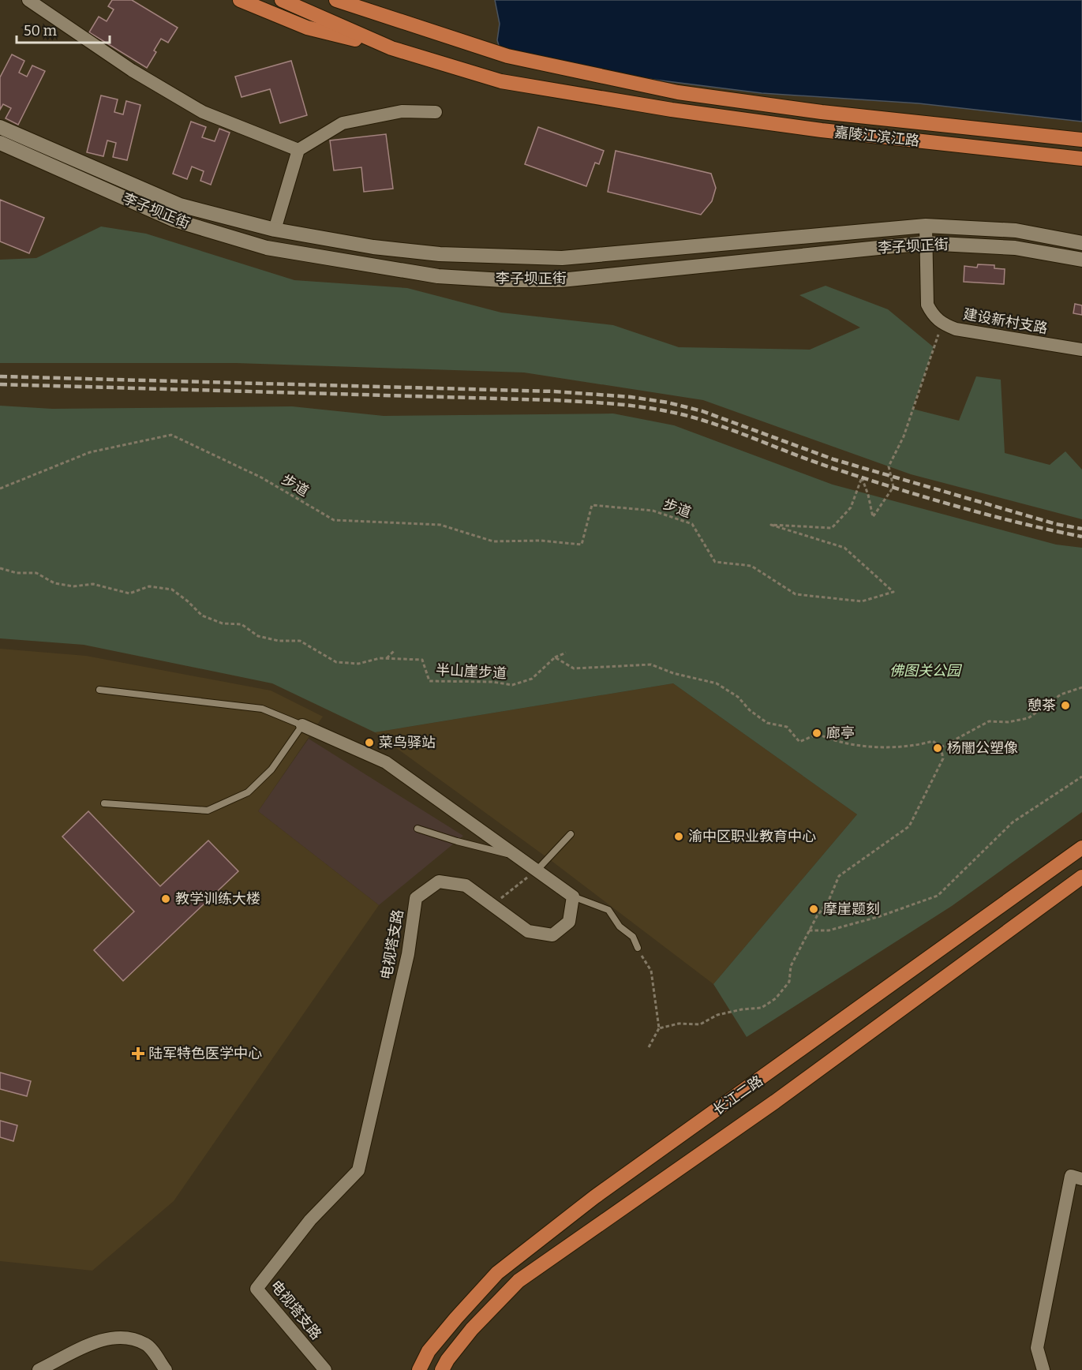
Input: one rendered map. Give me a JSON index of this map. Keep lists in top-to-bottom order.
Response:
{
  "streets": {
    "main road": ["嘉陵江滨江路", "李子坝正街", "长江二路"],
    "street": ["建设新村支路", "电视塔支路"],
    "path": ["步道", "半山崖步道"]
  },
  "crossings": [
    ["李子坝正街", "建设新村支路"],
    ["建设新村支路", "步道"]
  ],
  "parks": ["佛图关公园"],
  "places": {
    "other": [
      "憩茶",
      "廊亭",
      "菜鸟驿站",
      "杨闇公塑像",
      "渝中区职业教育中心",
      "教学训练大楼",
      "摩崖题刻"
    ],
    "health": ["陆军特色医学中心"]
  },
  "scale_bar": "50 m"
}
